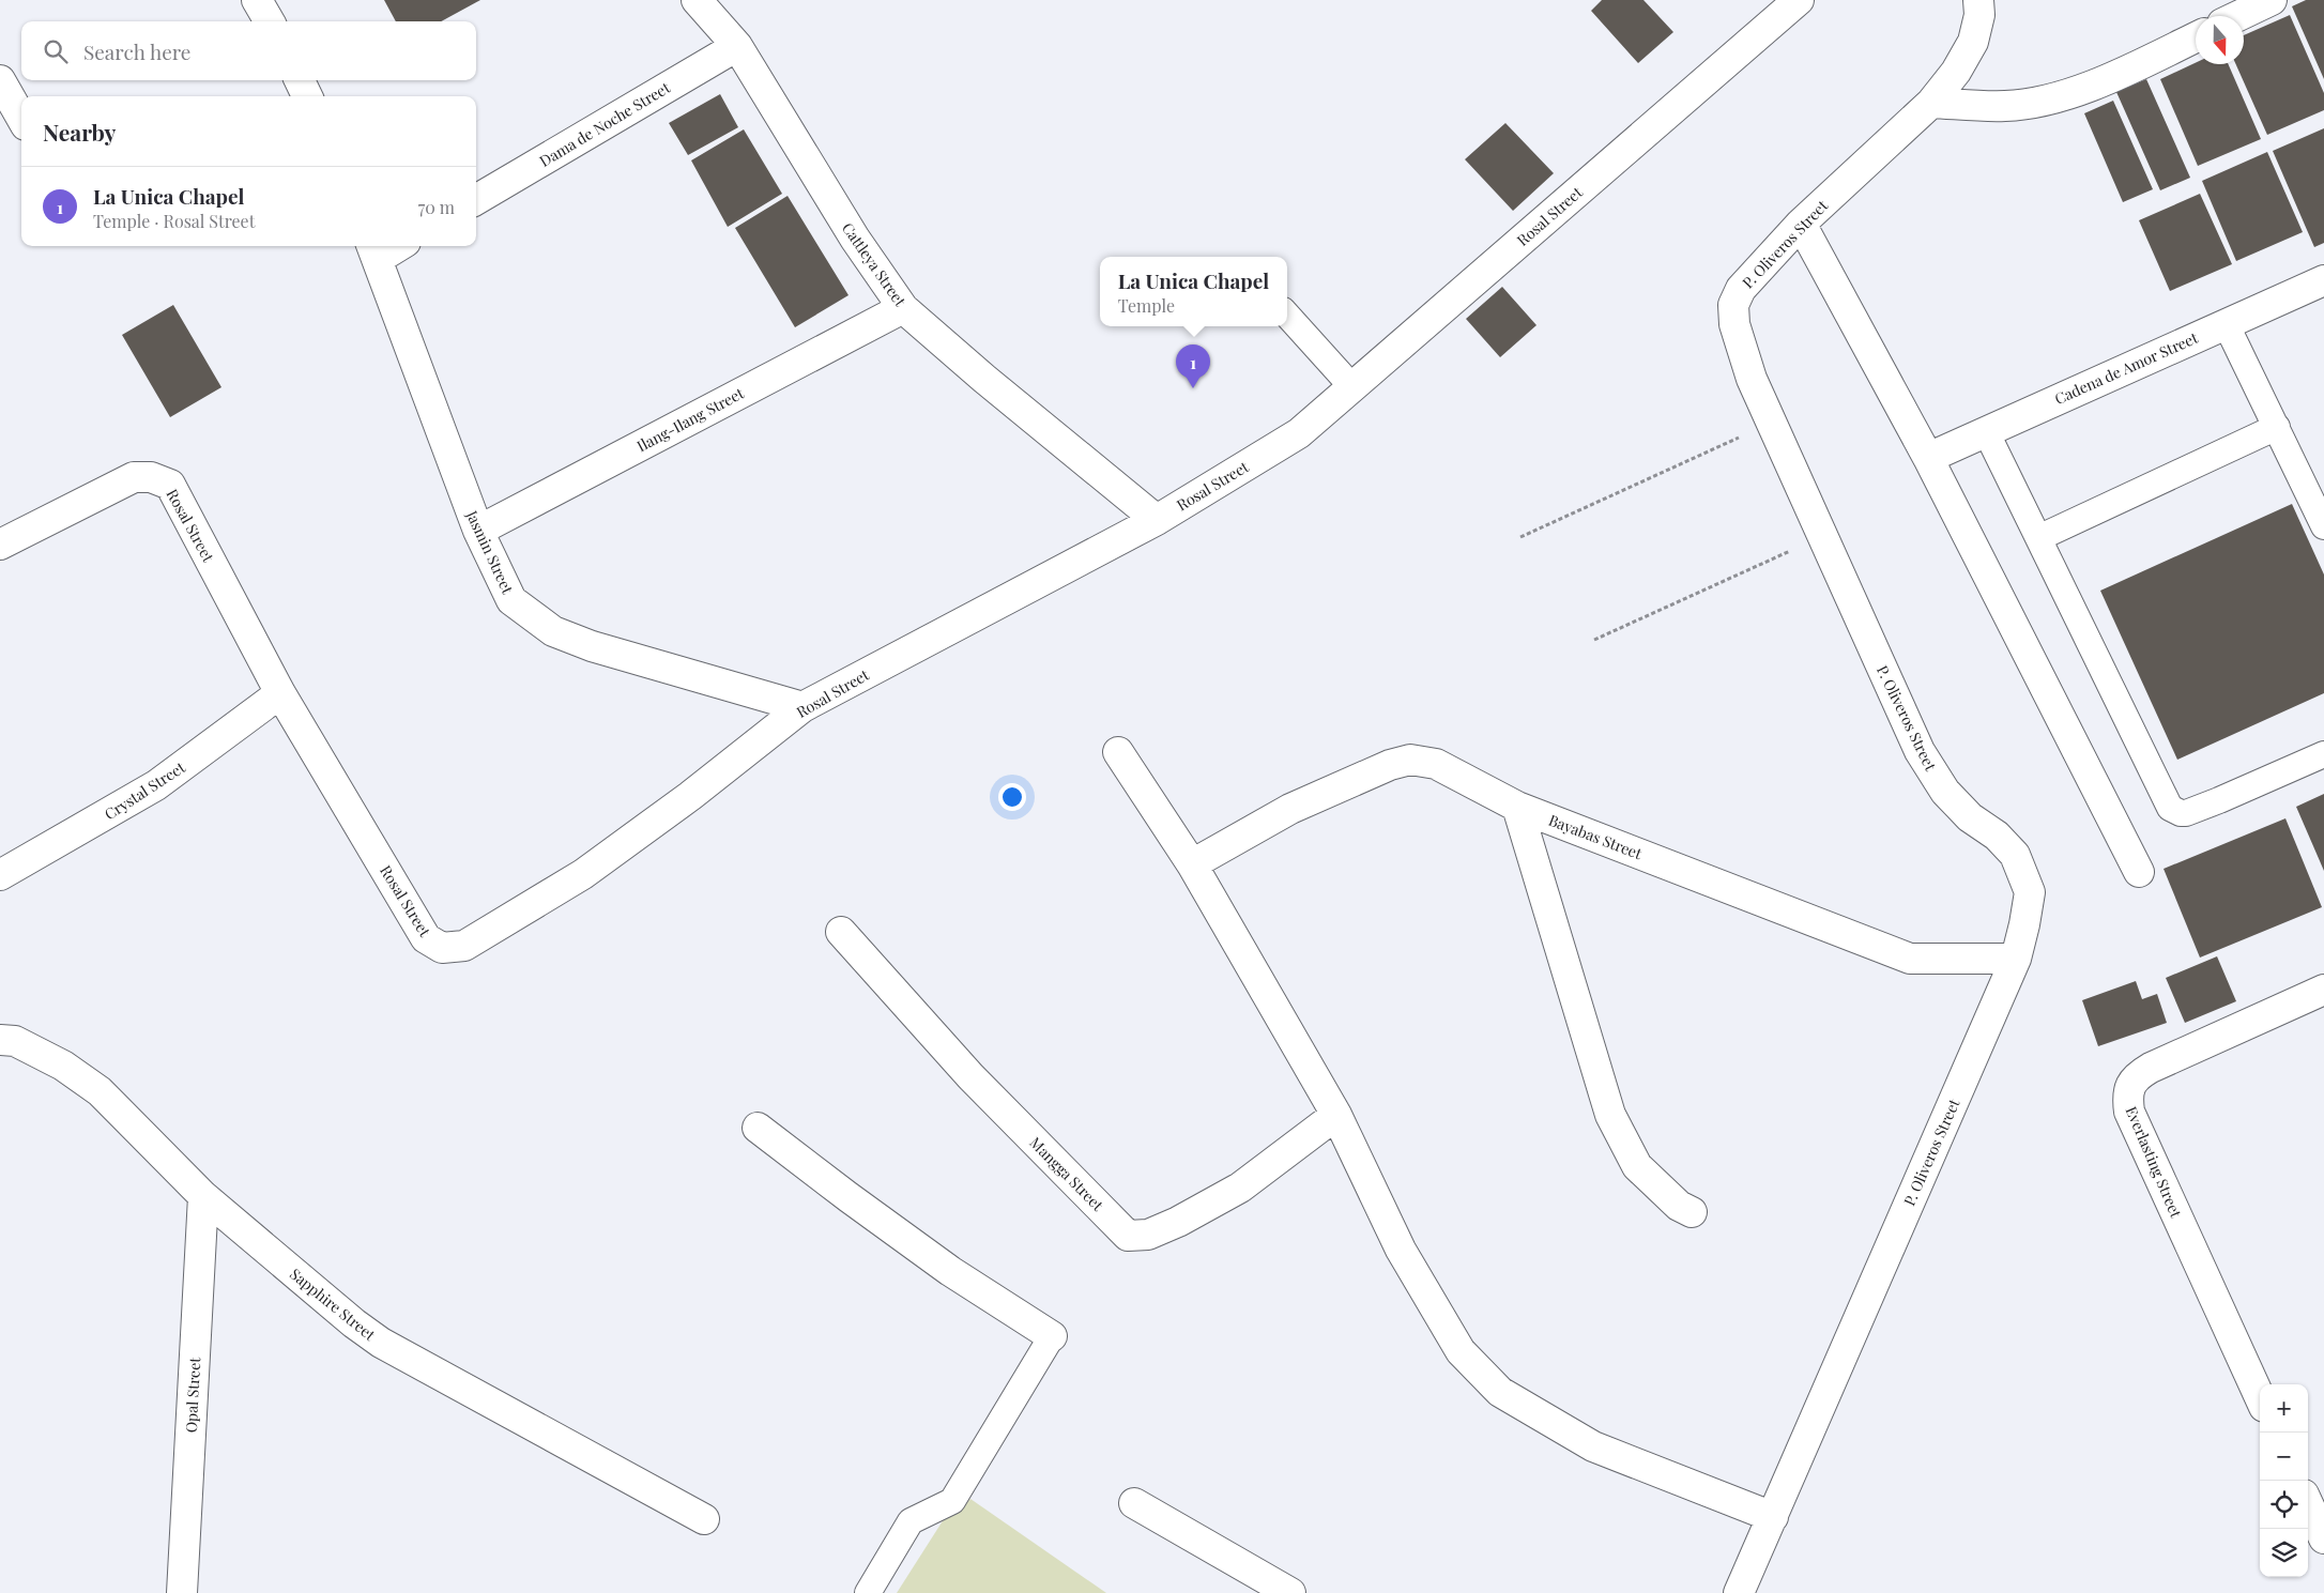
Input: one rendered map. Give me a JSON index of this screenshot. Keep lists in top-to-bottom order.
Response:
{
  "streets": {
    "street": [
      "Dama de Noche Street",
      "Rosal Street",
      "P. Oliveros Street",
      "Cattleya Street",
      "Cadena de Amor Street",
      "Ilang-Ilang Street",
      "Jasmin Street",
      "Crystal Street",
      "Bayabas Street",
      "Everlasting Street",
      "Mangga Street",
      "Sapphire Street",
      "Opal Street"
    ]
  },
  "crossings": [
    ["Dama de Noche Street", "Cattleya Street"],
    ["Rosal Street", "Cattleya Street"],
    ["Rosal Street", "Jasmin Street"],
    ["Rosal Street", "Crystal Street"],
    ["P. Oliveros Street", "Bayabas Street"],
    ["Cattleya Street", "Ilang-Ilang Street"],
    ["Ilang-Ilang Street", "Jasmin Street"],
    ["Sapphire Street", "Opal Street"]
  ],
  "north": "bottom",
  "page": {
    "search": "Search here",
    "heading": "Nearby",
    "list": [
      {
        "mark": "1",
        "name": "La Unica Chapel",
        "note": "Temple · Rosal Street",
        "value": "70 m"
      }
    ],
    "popup": ["La Unica Chapel", "Temple"],
    "pins": "1",
    "map_buttons": ["+", "−"]
  }
}
